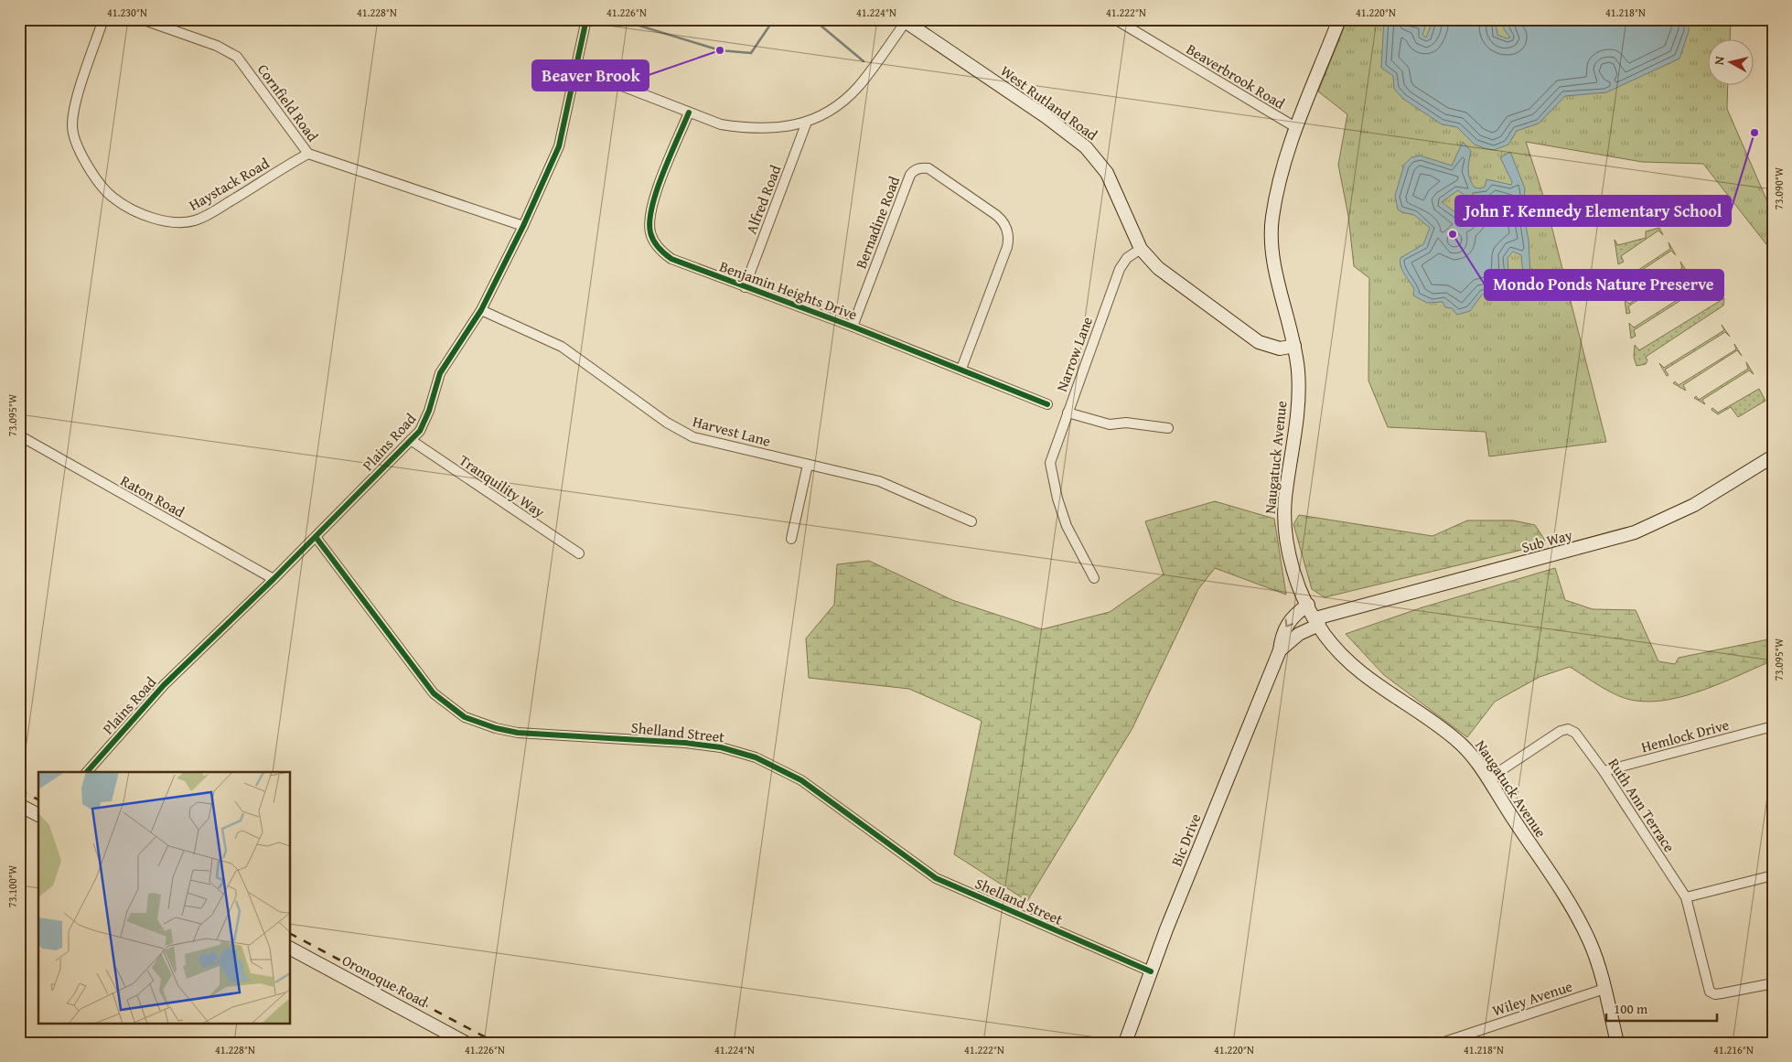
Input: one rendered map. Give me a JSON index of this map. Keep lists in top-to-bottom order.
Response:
{
  "streets": {
    "main road": [
      "West Rutland Road",
      "Naugatuck Avenue",
      "Sub Way",
      "Bic Drive",
      "Oronoque Road"
    ],
    "street": [
      "Beaverbrook Road",
      "Cornfield Road",
      "Haystack Road",
      "Alfred Road",
      "Bernadine Road",
      "Benjamin Heights Drive",
      "Narrow Lane",
      "Harvest Lane",
      "Plains Road",
      "Tranquility Way",
      "Raton Road",
      "Shelland Street",
      "Hemlock Drive",
      "Ruth Ann Terrace",
      "Wiley Avenue"
    ]
  },
  "crossings": [
    ["Beaverbrook Road", "Naugatuck Avenue"],
    ["Cornfield Road", "Haystack Road"],
    ["Cornfield Road", "Plains Road"],
    ["West Rutland Road", "Narrow Lane"],
    ["West Rutland Road", "Naugatuck Avenue"],
    ["Alfred Road", "Benjamin Heights Drive"],
    ["Bernadine Road", "Benjamin Heights Drive"],
    ["Harvest Lane", "Plains Road"],
    ["Plains Road", "Tranquility Way"],
    ["Plains Road", "Raton Road"],
    ["Plains Road", "Shelland Street"],
    ["Naugatuck Avenue", "Sub Way"],
    ["Naugatuck Avenue", "Ruth Ann Terrace"],
    ["Naugatuck Avenue", "Bic Drive"],
    ["Naugatuck Avenue", "Wiley Avenue"],
    ["Sub Way", "Bic Drive"],
    ["Shelland Street", "Bic Drive"],
    ["Hemlock Drive", "Ruth Ann Terrace"]
  ],
  "places": ["Beaver Brook", "John F. Kennedy Elementary School", "Mondo Ponds Nature Preserve"],
  "scale_bar": "100 m",
  "north": "left",
  "coordinates": [
    "41.230°N",
    "41.228°N",
    "41.226°N",
    "41.224°N",
    "41.222°N",
    "41.220°N",
    "41.218°N",
    "73.090°W",
    "73.095°W",
    "73.100°W",
    "41.216°N"
  ]
}
